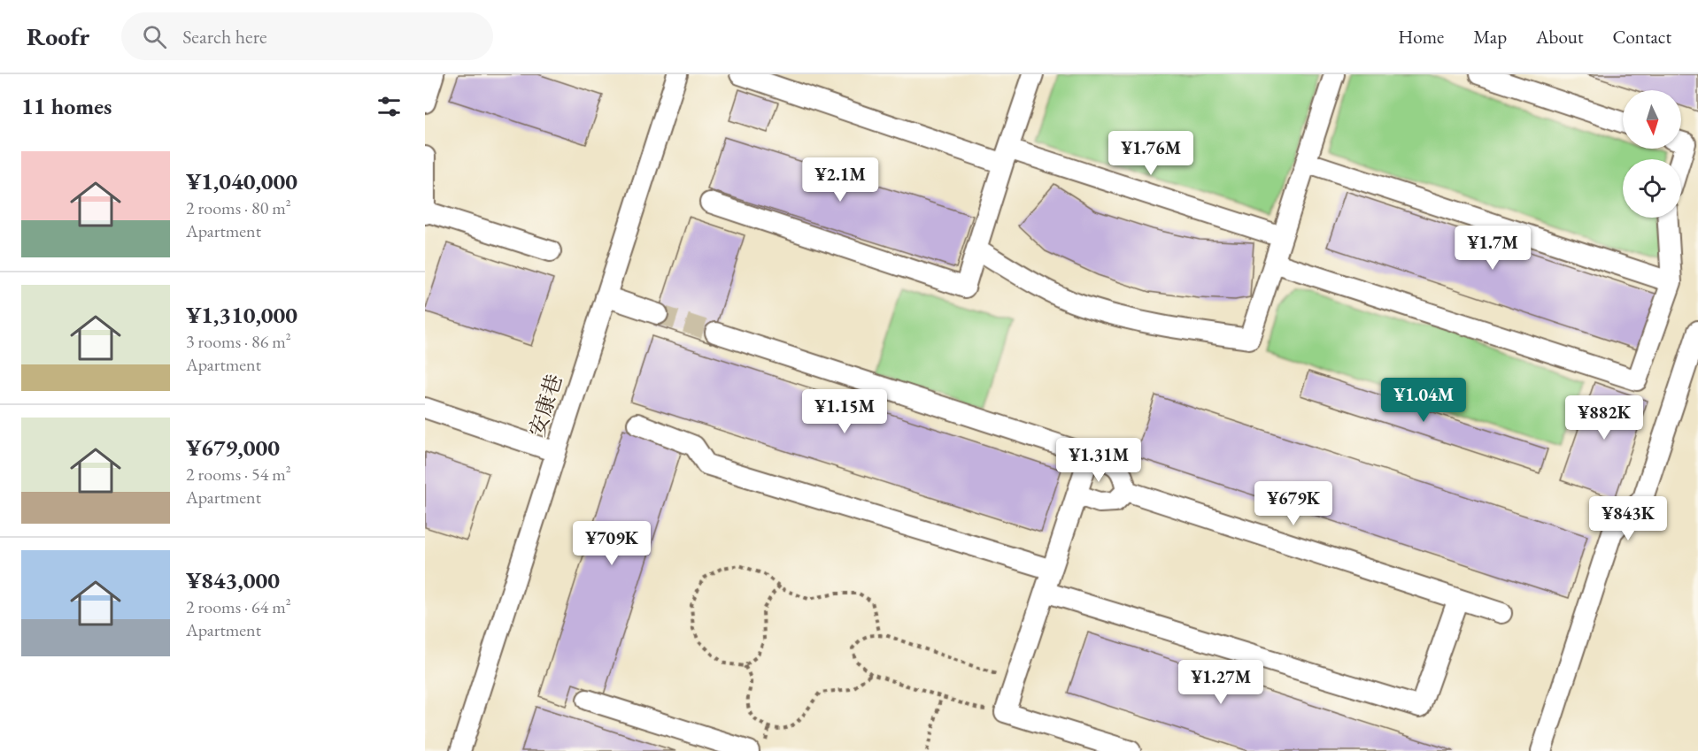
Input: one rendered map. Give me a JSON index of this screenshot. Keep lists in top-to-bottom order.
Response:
{
  "streets": {
    "street": ["安康巷"]
  },
  "north": "bottom",
  "page": {
    "header": "Roofr",
    "search": "Search here",
    "nav": [
      "Home",
      "Map",
      "About",
      "Contact"
    ],
    "heading": "11 homes",
    "price": [
      "¥1.76M",
      "¥2.1M",
      "¥1.7M",
      "¥1.04M",
      "¥1.15M",
      "¥882K",
      "¥1.31M",
      "¥679K",
      "¥843K",
      "¥709K",
      "¥1.27M"
    ],
    "list": [
      {
        "name": "¥1,040,000",
        "note": "2 rooms · 80 m² · Apartment"
      },
      {
        "name": "¥1,310,000",
        "note": "3 rooms · 86 m² · Apartment"
      },
      {
        "name": "¥679,000",
        "note": "2 rooms · 54 m² · Apartment"
      },
      {
        "name": "¥843,000",
        "note": "2 rooms · 64 m² · Apartment"
      }
    ]
  }
}
